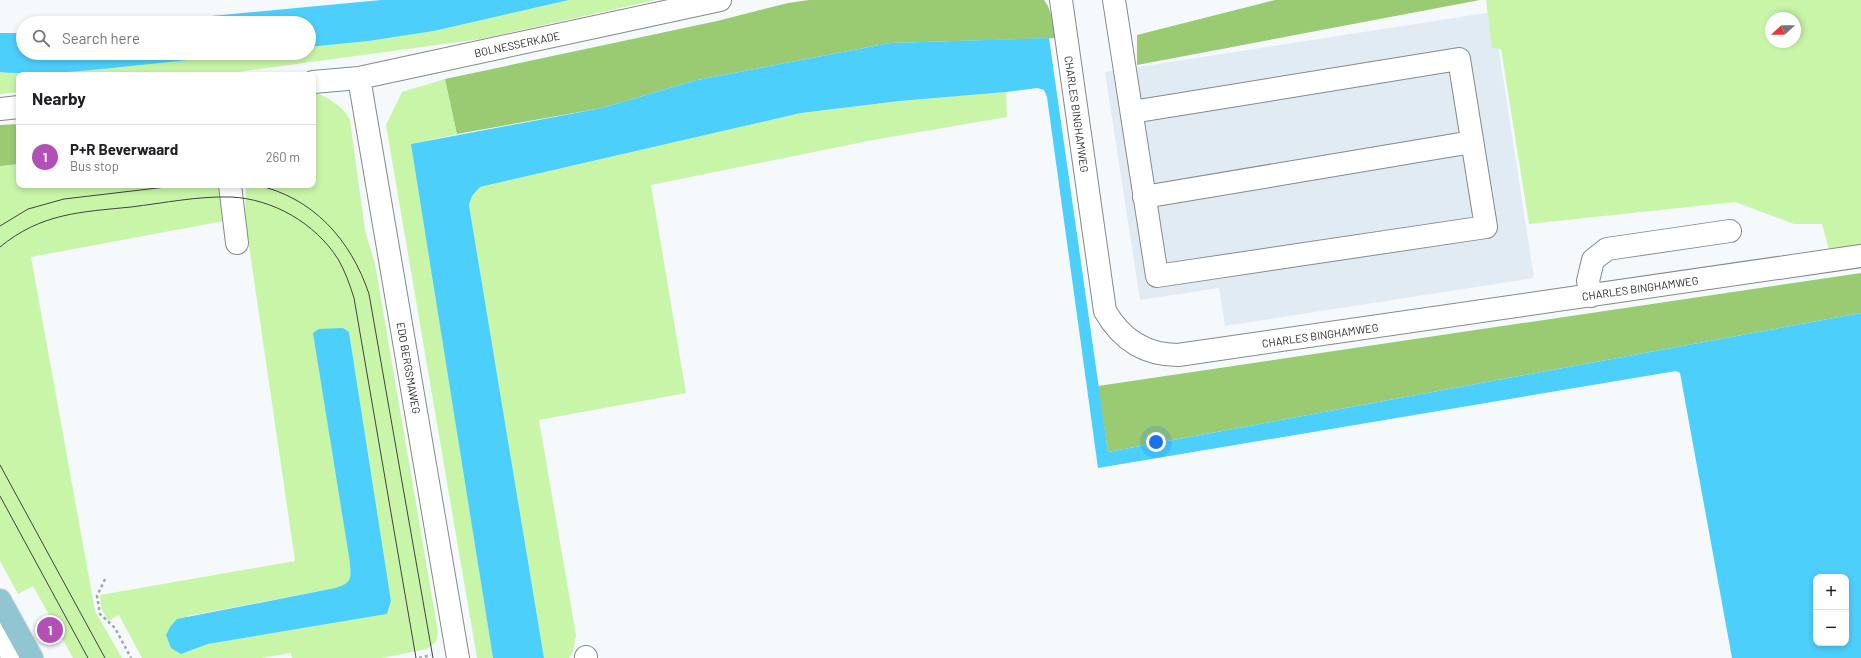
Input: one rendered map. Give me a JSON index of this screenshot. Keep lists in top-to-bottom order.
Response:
{
  "streets": {
    "street": ["BOLNESSERKADE", "CHARLES BINGHAMWEG", "EDO BERGSMAWEG"]
  },
  "crossings": [
    ["BOLNESSERKADE", "EDO BERGSMAWEG"]
  ],
  "north": "left",
  "page": {
    "search": "Search here",
    "heading": "Nearby",
    "list": [
      {
        "mark": "1",
        "name": "P+R Beverwaard",
        "note": "Bus stop",
        "value": "260 m"
      }
    ],
    "map_buttons": ["+", "−"],
    "pins": "1"
  }
}
